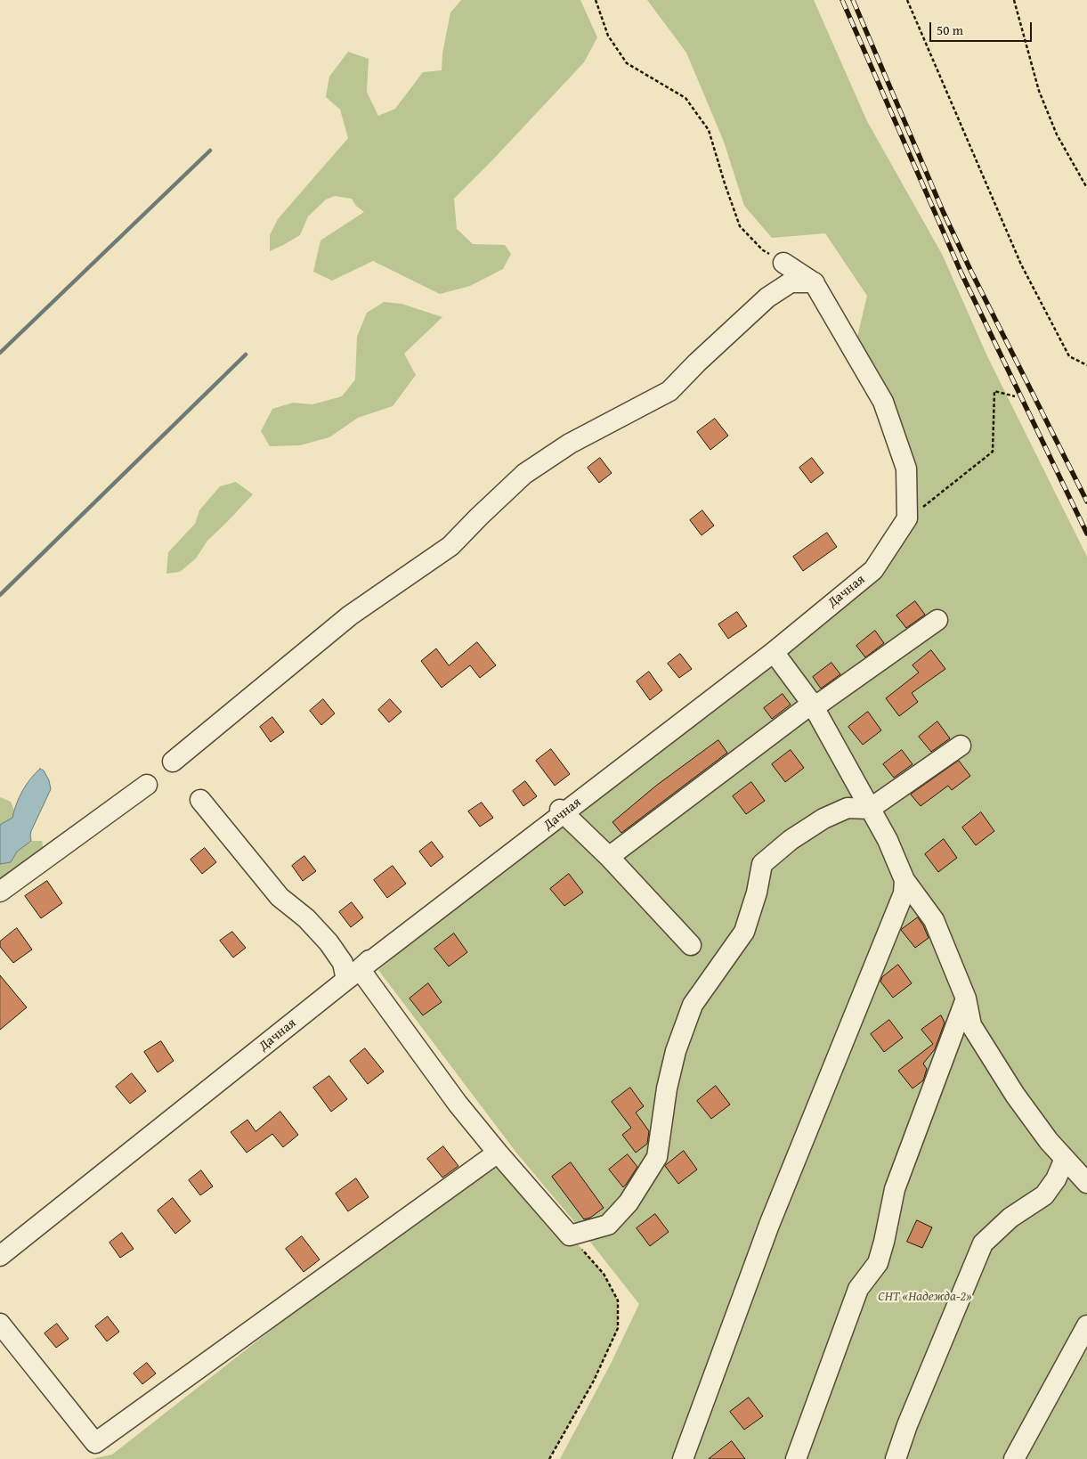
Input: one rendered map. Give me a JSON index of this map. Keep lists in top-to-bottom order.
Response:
{
  "streets": {
    "street": ["Дачная"]
  },
  "parks": ["СНТ «Надежда-2»"],
  "scale_bar": "50 m"
}
